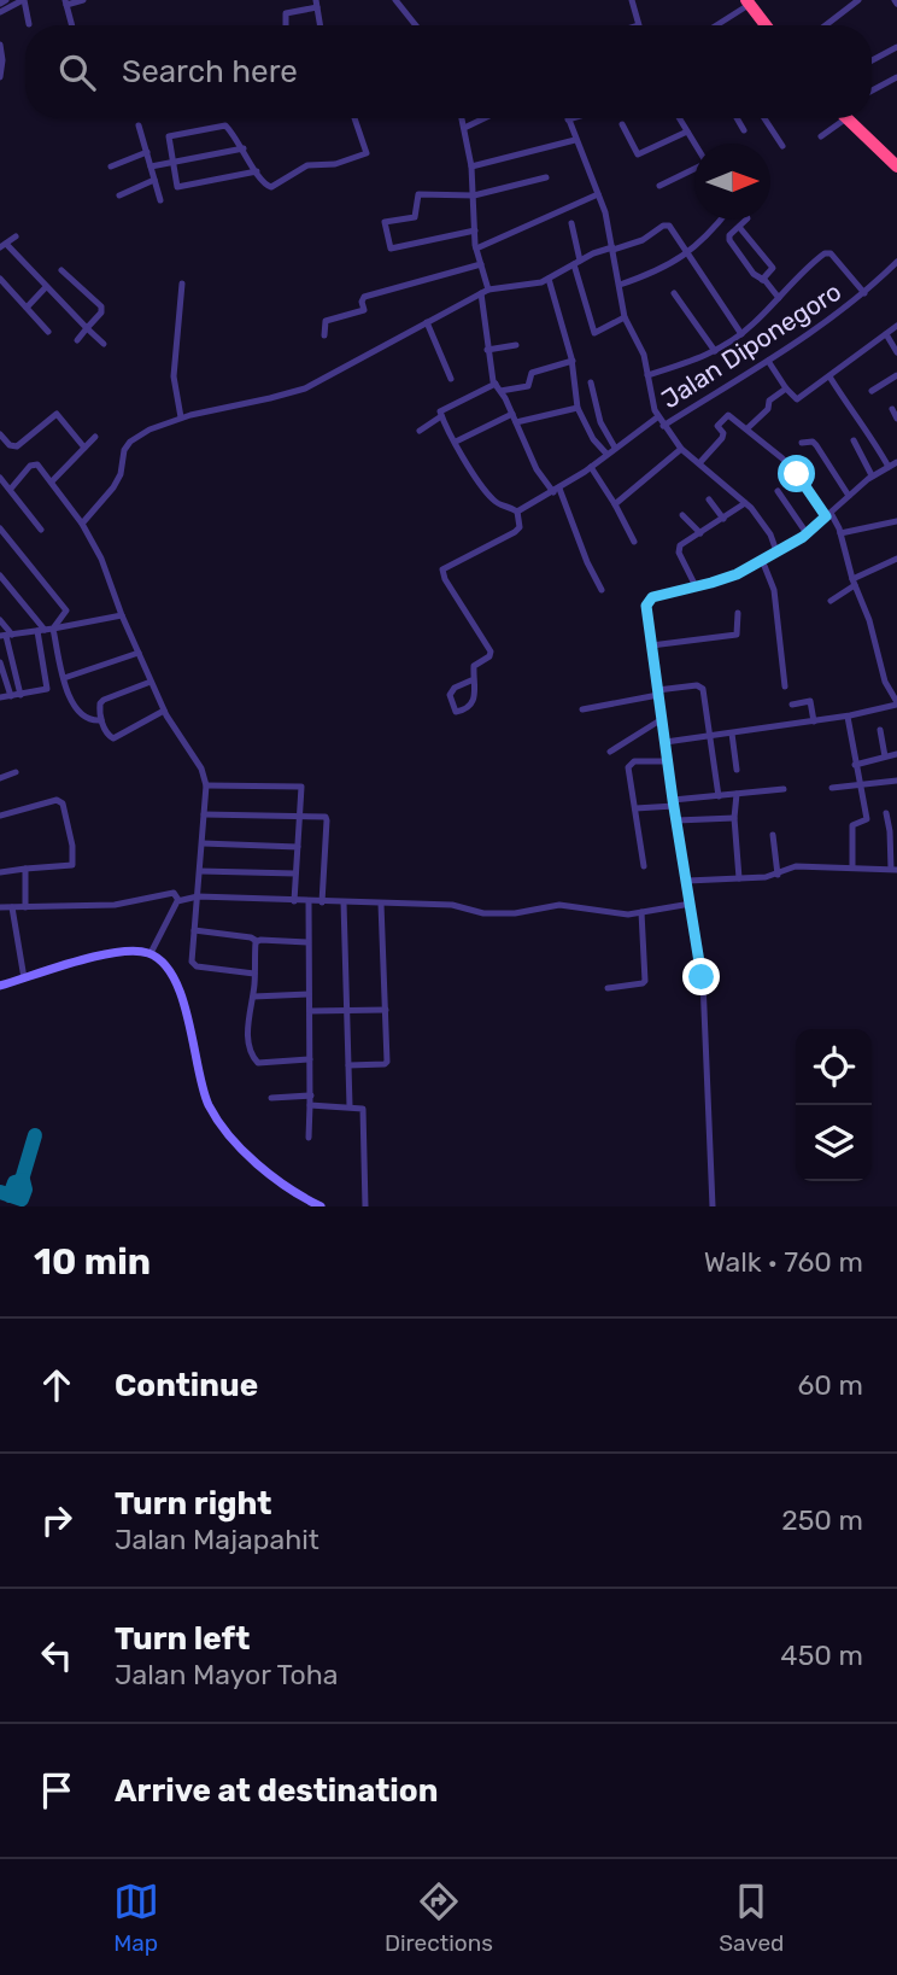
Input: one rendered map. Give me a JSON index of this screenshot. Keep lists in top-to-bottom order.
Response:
{
  "streets": {
    "street": ["Jalan Diponegoro"]
  },
  "north": "right",
  "page": {
    "search": "Search here",
    "heading": ["10 min", "Walk · 760 m"],
    "list": [
      ["Continue", "60 m"],
      ["Turn right", "Jalan Majapahit", "250 m"],
      ["Turn left", "Jalan Mayor Toha", "450 m"],
      "Arrive at destination"
    ],
    "nav": ["Map", "Directions", "Saved"]
  }
}
